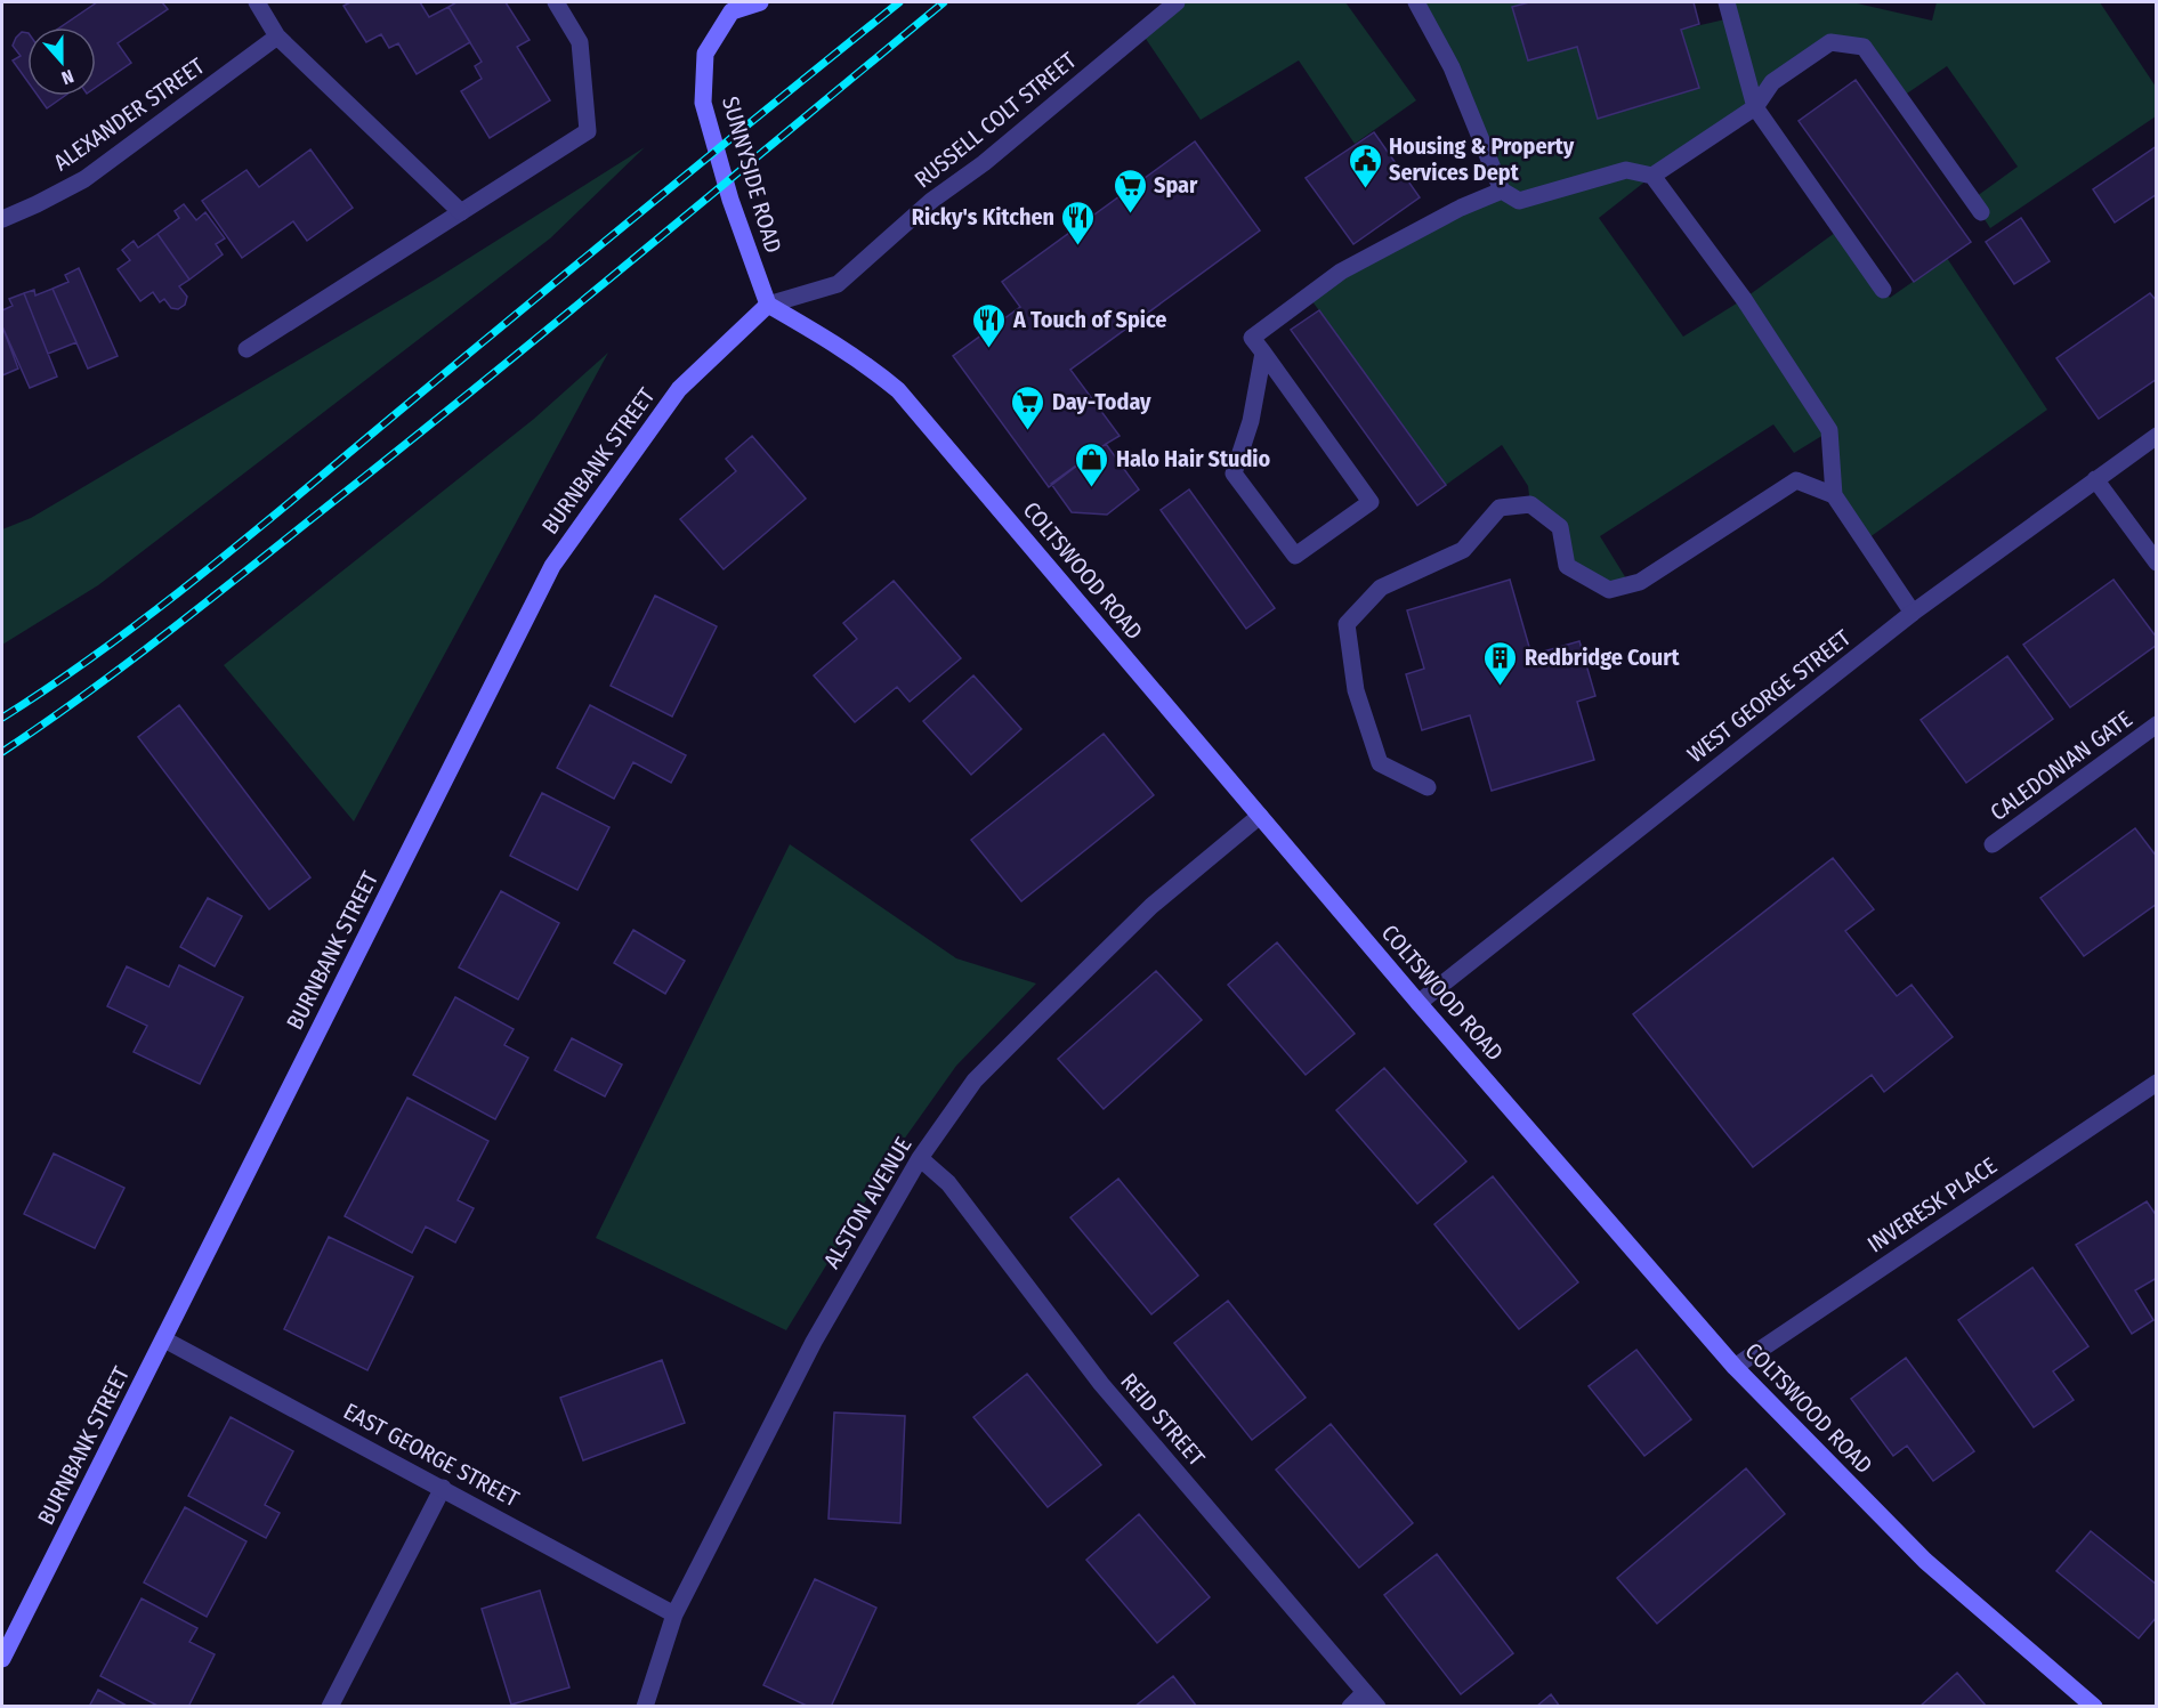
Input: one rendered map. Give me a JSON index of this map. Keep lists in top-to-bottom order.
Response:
{
  "streets": {
    "main road": ["SUNNYSIDE ROAD", "BURNBANK STREET", "COLTSWOOD ROAD"],
    "street": [
      "ALEXANDER STREET",
      "RUSSELL COLT STREET",
      "WEST GEORGE STREET",
      "CALEDONIAN GATE",
      "ALSTON AVENUE",
      "INVERESK PLACE",
      "REID STREET",
      "EAST GEORGE STREET"
    ]
  },
  "crossings": [
    ["RUSSELL COLT STREET", "SUNNYSIDE ROAD"],
    ["RUSSELL COLT STREET", "BURNBANK STREET"],
    ["RUSSELL COLT STREET", "COLTSWOOD ROAD"],
    ["SUNNYSIDE ROAD", "BURNBANK STREET"],
    ["SUNNYSIDE ROAD", "COLTSWOOD ROAD"],
    ["BURNBANK STREET", "COLTSWOOD ROAD"],
    ["BURNBANK STREET", "EAST GEORGE STREET"],
    ["COLTSWOOD ROAD", "WEST GEORGE STREET"],
    ["COLTSWOOD ROAD", "ALSTON AVENUE"],
    ["COLTSWOOD ROAD", "INVERESK PLACE"],
    ["ALSTON AVENUE", "REID STREET"],
    ["ALSTON AVENUE", "EAST GEORGE STREET"]
  ],
  "places": {
    "public building": ["Housing & Property Services Dept"],
    "supermarket": ["Spar", "Day-Today"],
    "restaurant": ["Ricky's Kitchen", "A Touch of Spice"],
    "shop": ["Halo Hair Studio"],
    "building": ["Redbridge Court"]
  },
  "north": "bottom"
}
